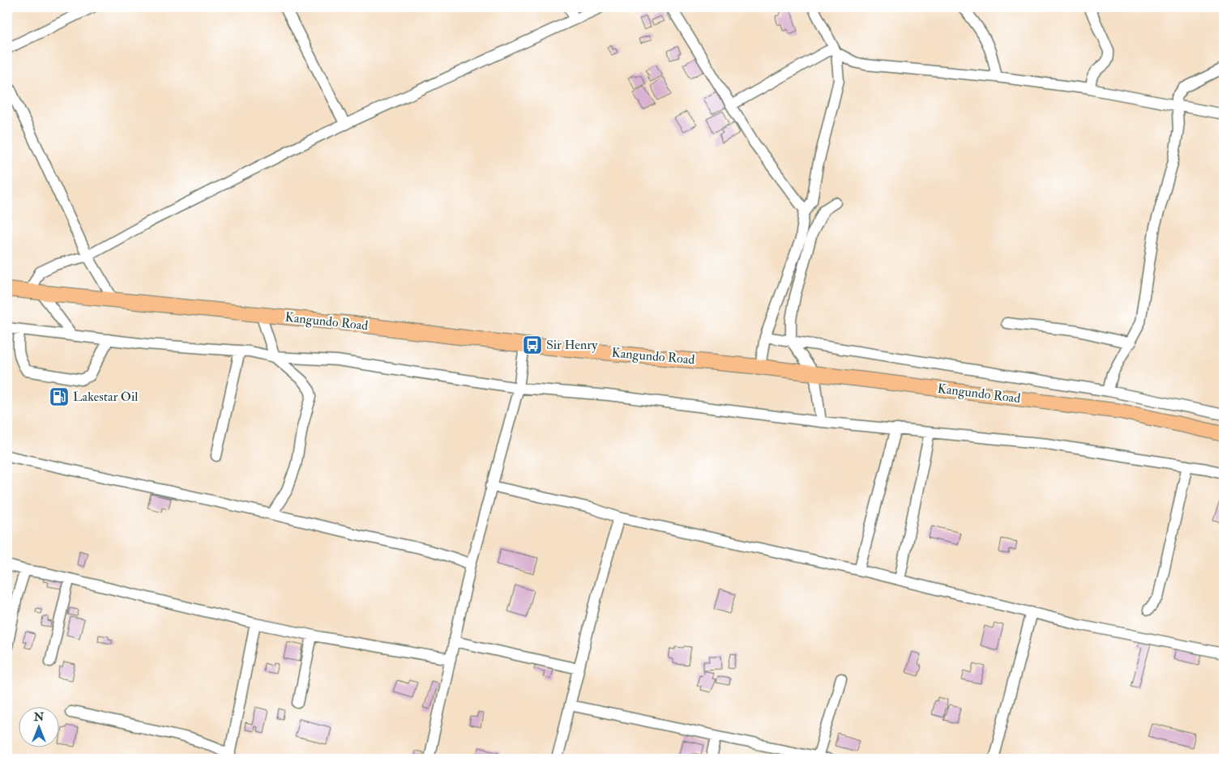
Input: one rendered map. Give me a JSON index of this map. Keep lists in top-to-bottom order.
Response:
{
  "streets": {
    "highway": ["Kangundo Road"]
  },
  "places": {
    "bus stop": ["Sir Henry"],
    "fuel station": ["Lakestar Oil"]
  },
  "north": "top"
}
